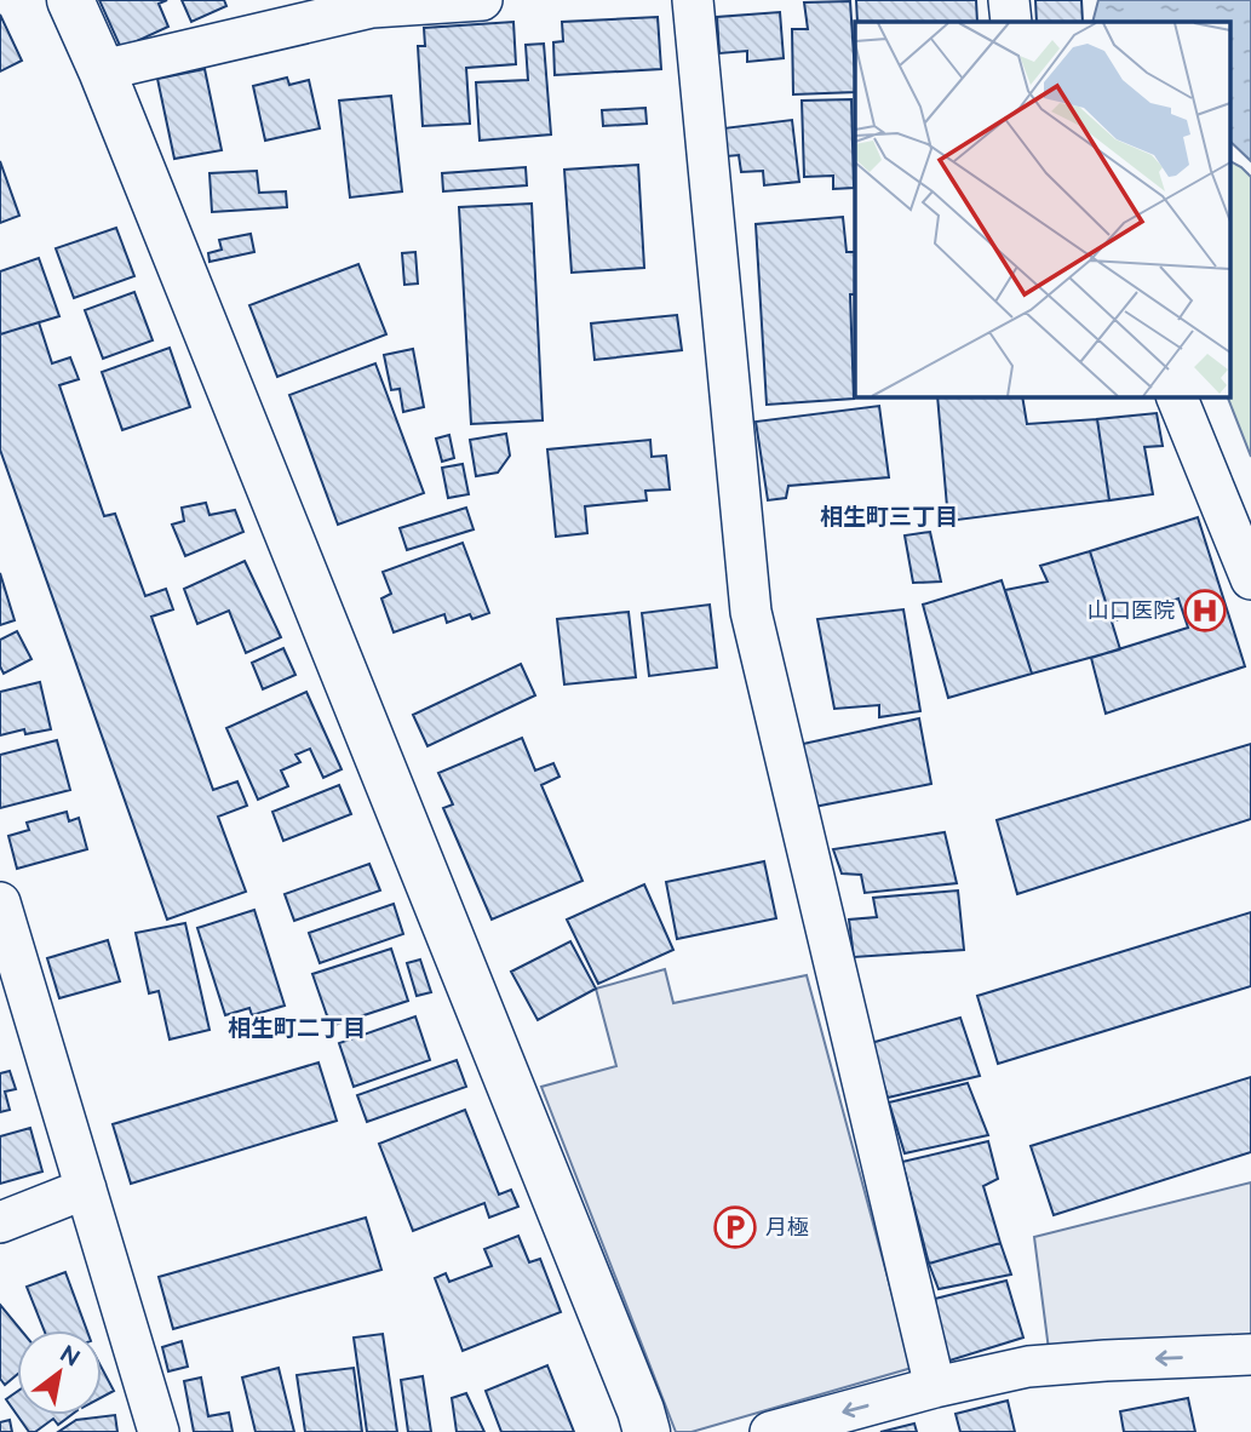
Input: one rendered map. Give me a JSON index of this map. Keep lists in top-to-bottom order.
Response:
{
  "districts": ["相生町三丁目", "相生町二丁目"],
  "places": {
    "hospital": ["山口医院"],
    "parking": ["月極"]
  },
  "north": "top right"
}
